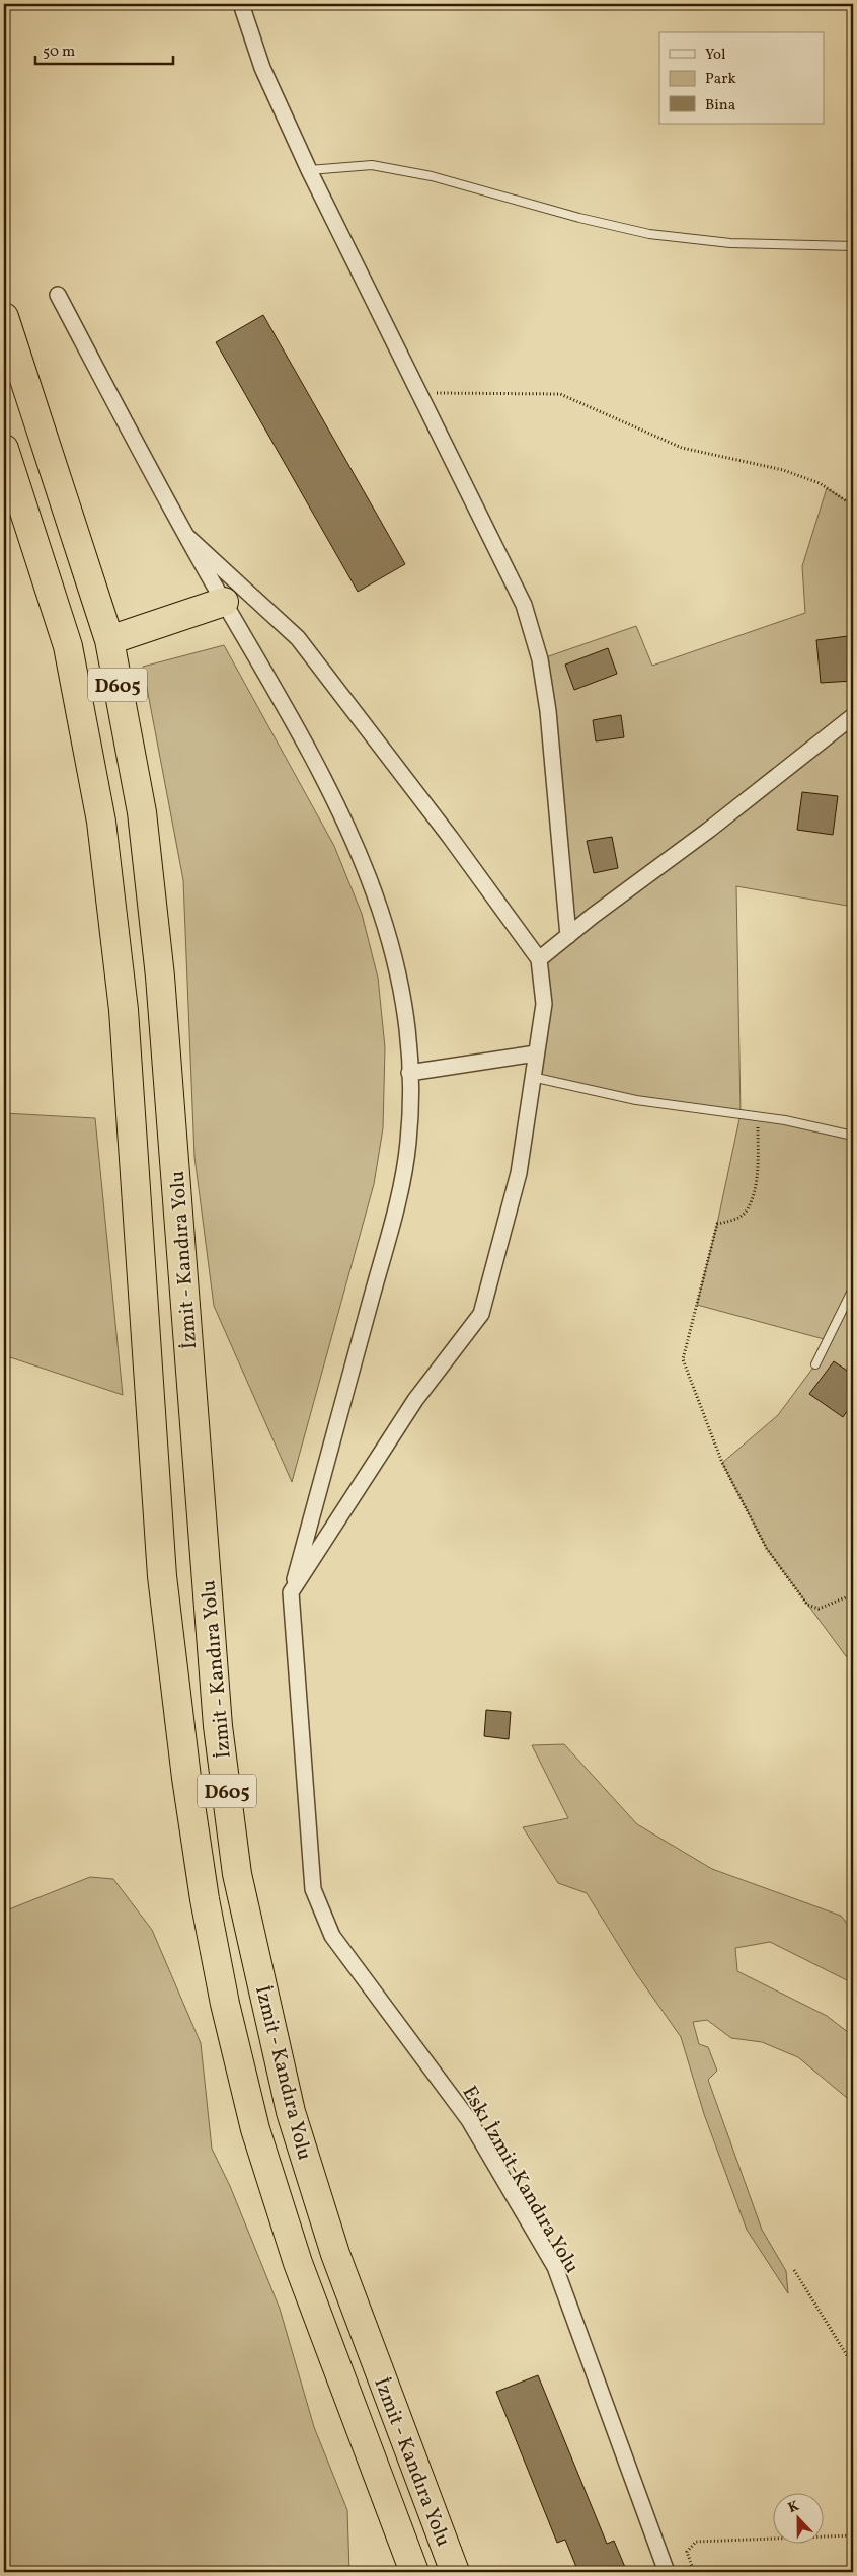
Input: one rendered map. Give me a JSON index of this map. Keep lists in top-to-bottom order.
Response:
{
  "streets": {
    "highway": ["D605", "İzmit - Kandıra Yolu"],
    "street": ["Eskı İzmit-Kandıra Yolu"]
  },
  "crossings": [
    ["D605", "İzmit - Kandıra Yolu"]
  ],
  "legend": ["Yol", "Park", "Bina"],
  "scale_bar": "50 m",
  "north": "top"
}
